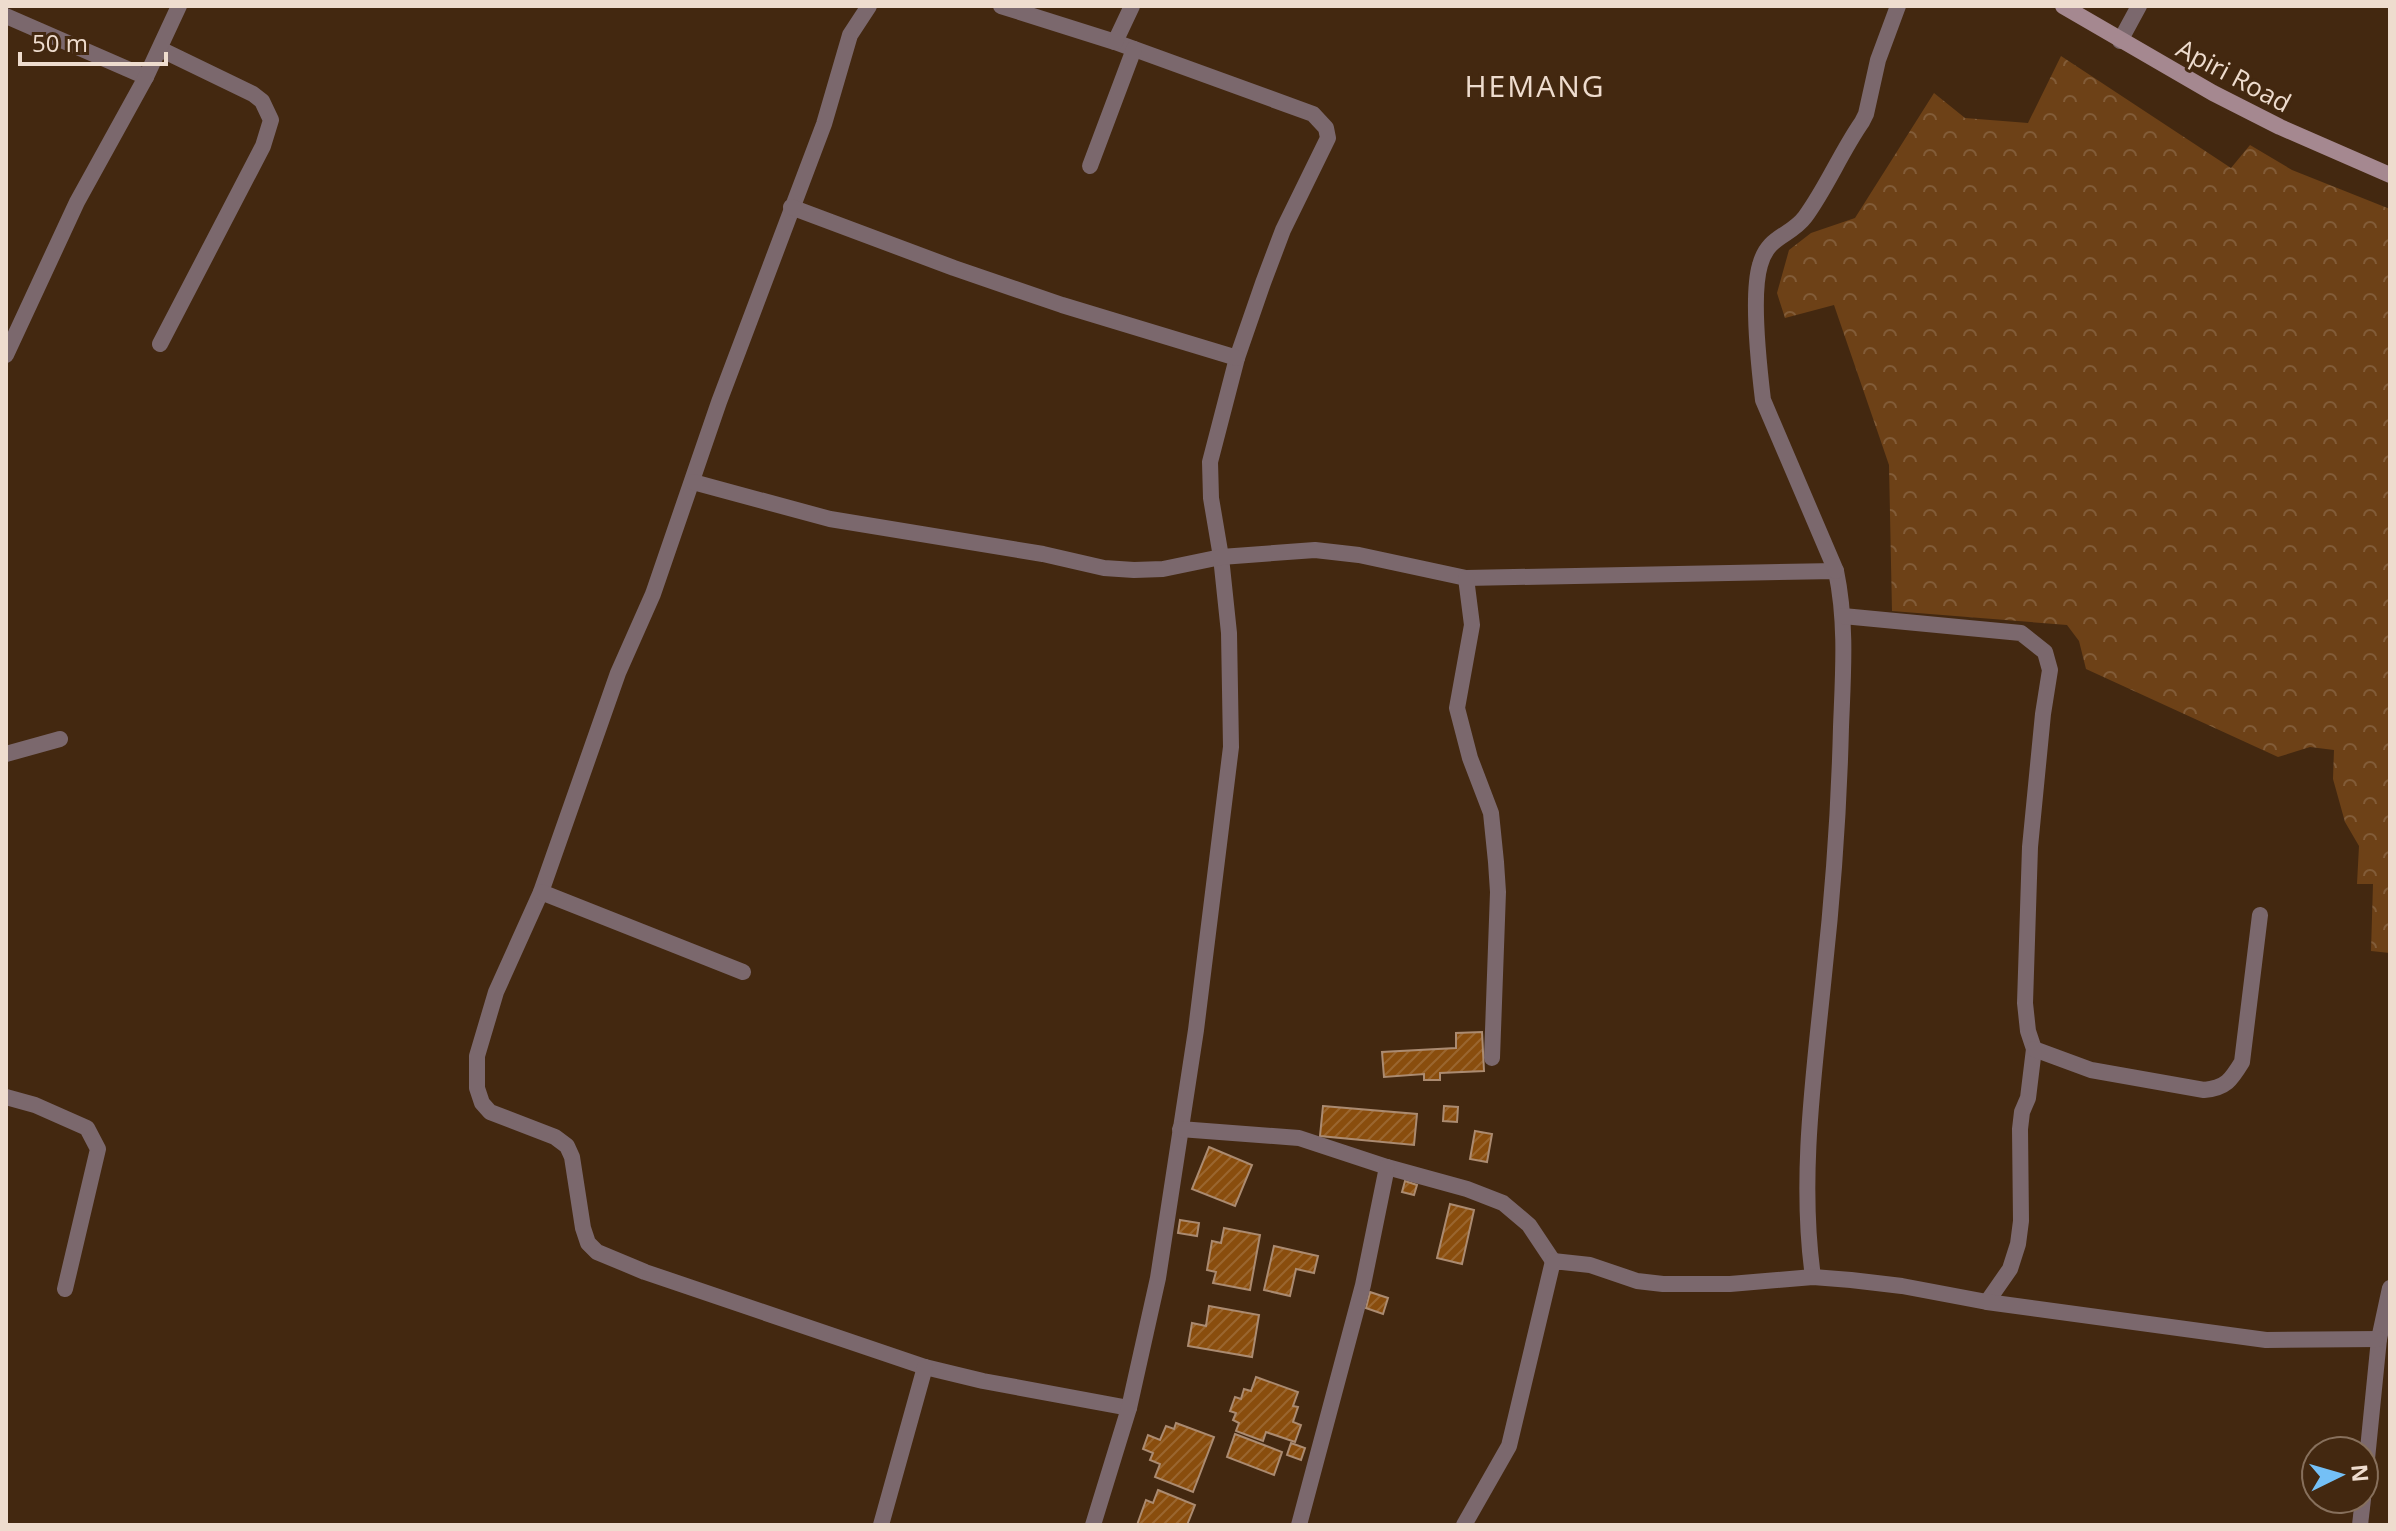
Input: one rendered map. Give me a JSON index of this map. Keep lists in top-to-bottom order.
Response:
{
  "streets": {
    "street": ["Apiri Road"]
  },
  "districts": ["HEMANG"],
  "scale_bar": "50 m",
  "north": "right"
}
